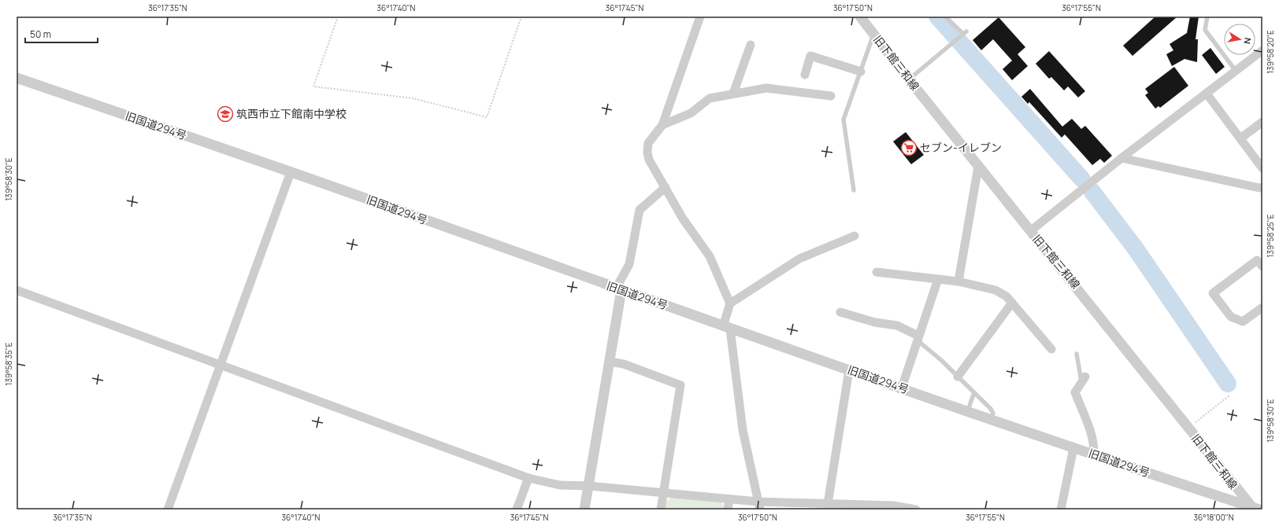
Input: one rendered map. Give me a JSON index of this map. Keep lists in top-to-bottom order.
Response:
{
  "streets": {
    "street": ["旧下館三和線", "旧国道294号"]
  },
  "crossings": [
    ["旧下館三和線", "旧国道294号"]
  ],
  "places": {
    "school or university": ["筑西市立下館南中学校"],
    "supermarket": ["セブン-イレブン"]
  },
  "scale_bar": "50 m",
  "north": "right",
  "coordinates": [
    "36°17'35\"N",
    "36°17'40\"N",
    "36°17'45\"N",
    "36°17'50\"N",
    "36°17'55\"N",
    "139°58'20\"E",
    "139°58'30\"E",
    "139°58'25\"E",
    "139°58'35\"E",
    "36°18'00\"N"
  ]
}
